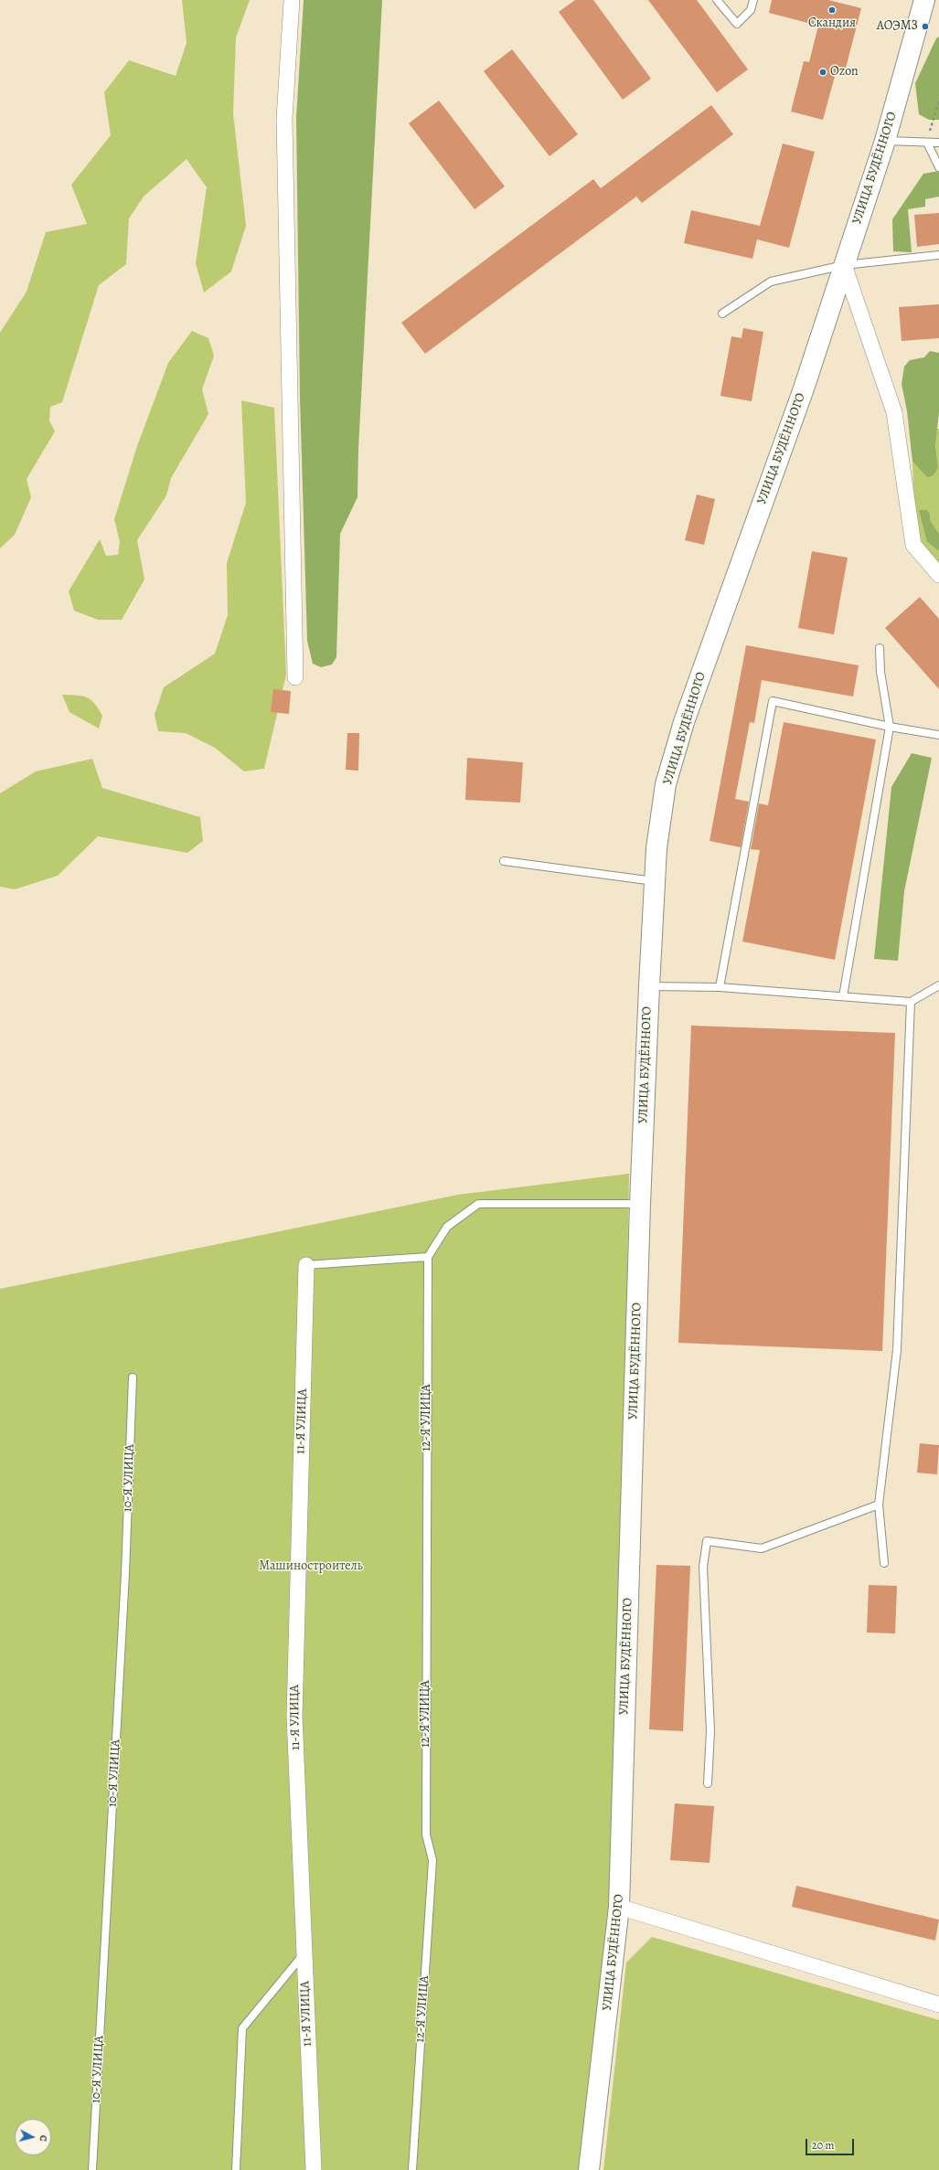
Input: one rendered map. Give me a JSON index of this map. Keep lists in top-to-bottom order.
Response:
{
  "streets": {
    "main road": ["УЛИЦА БУДЁННОГО"],
    "street": ["11-Я УЛИЦА"],
    "lane": ["12-Я УЛИЦА", "10-Я УЛИЦА"]
  },
  "parks": ["Машиностроитель"],
  "places": ["Скандия", "АОЭМЗ", "Ozon"],
  "scale_bar": "20 m",
  "north": "right"
}
